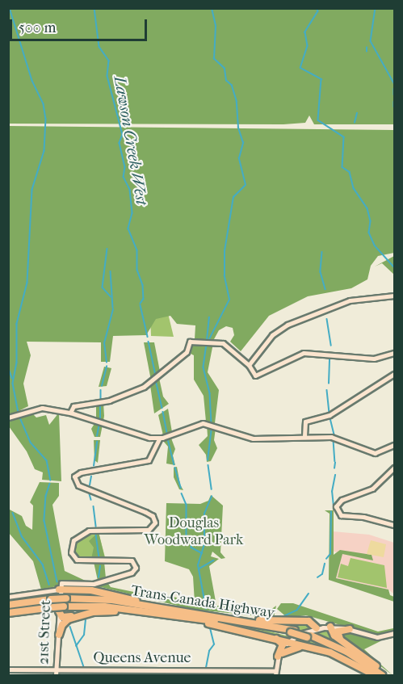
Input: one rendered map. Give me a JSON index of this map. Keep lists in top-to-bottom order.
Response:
{
  "streets": {
    "highway": ["Trans-Canada Highway"],
    "street": ["21st Street", "Queens Avenue"]
  },
  "crossings": [
    ["Trans-Canada Highway", "21st Street"],
    ["21st Street", "Queens Avenue"]
  ],
  "water": ["Lawson Creek West"],
  "parks": ["Douglas Woodward Park"],
  "scale_bar": "500 m"
}
